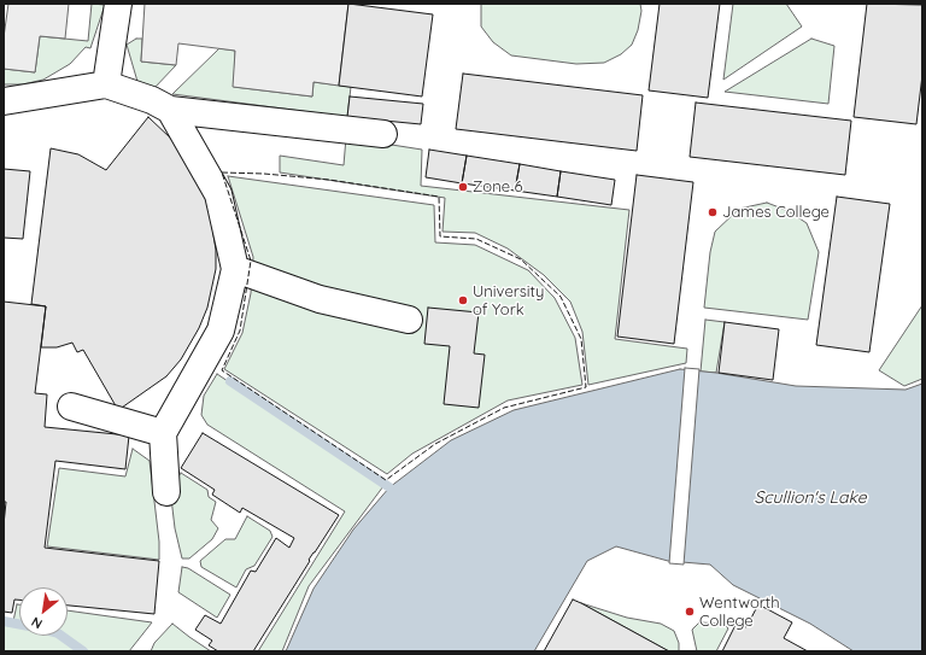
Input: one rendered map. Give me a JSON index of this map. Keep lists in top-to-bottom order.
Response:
{
  "water": ["Scullion's Lake"],
  "places": [
    "Zone 6",
    "James College",
    "University of York",
    "Wentworth College"
  ],
  "north": "bottom left"
}
